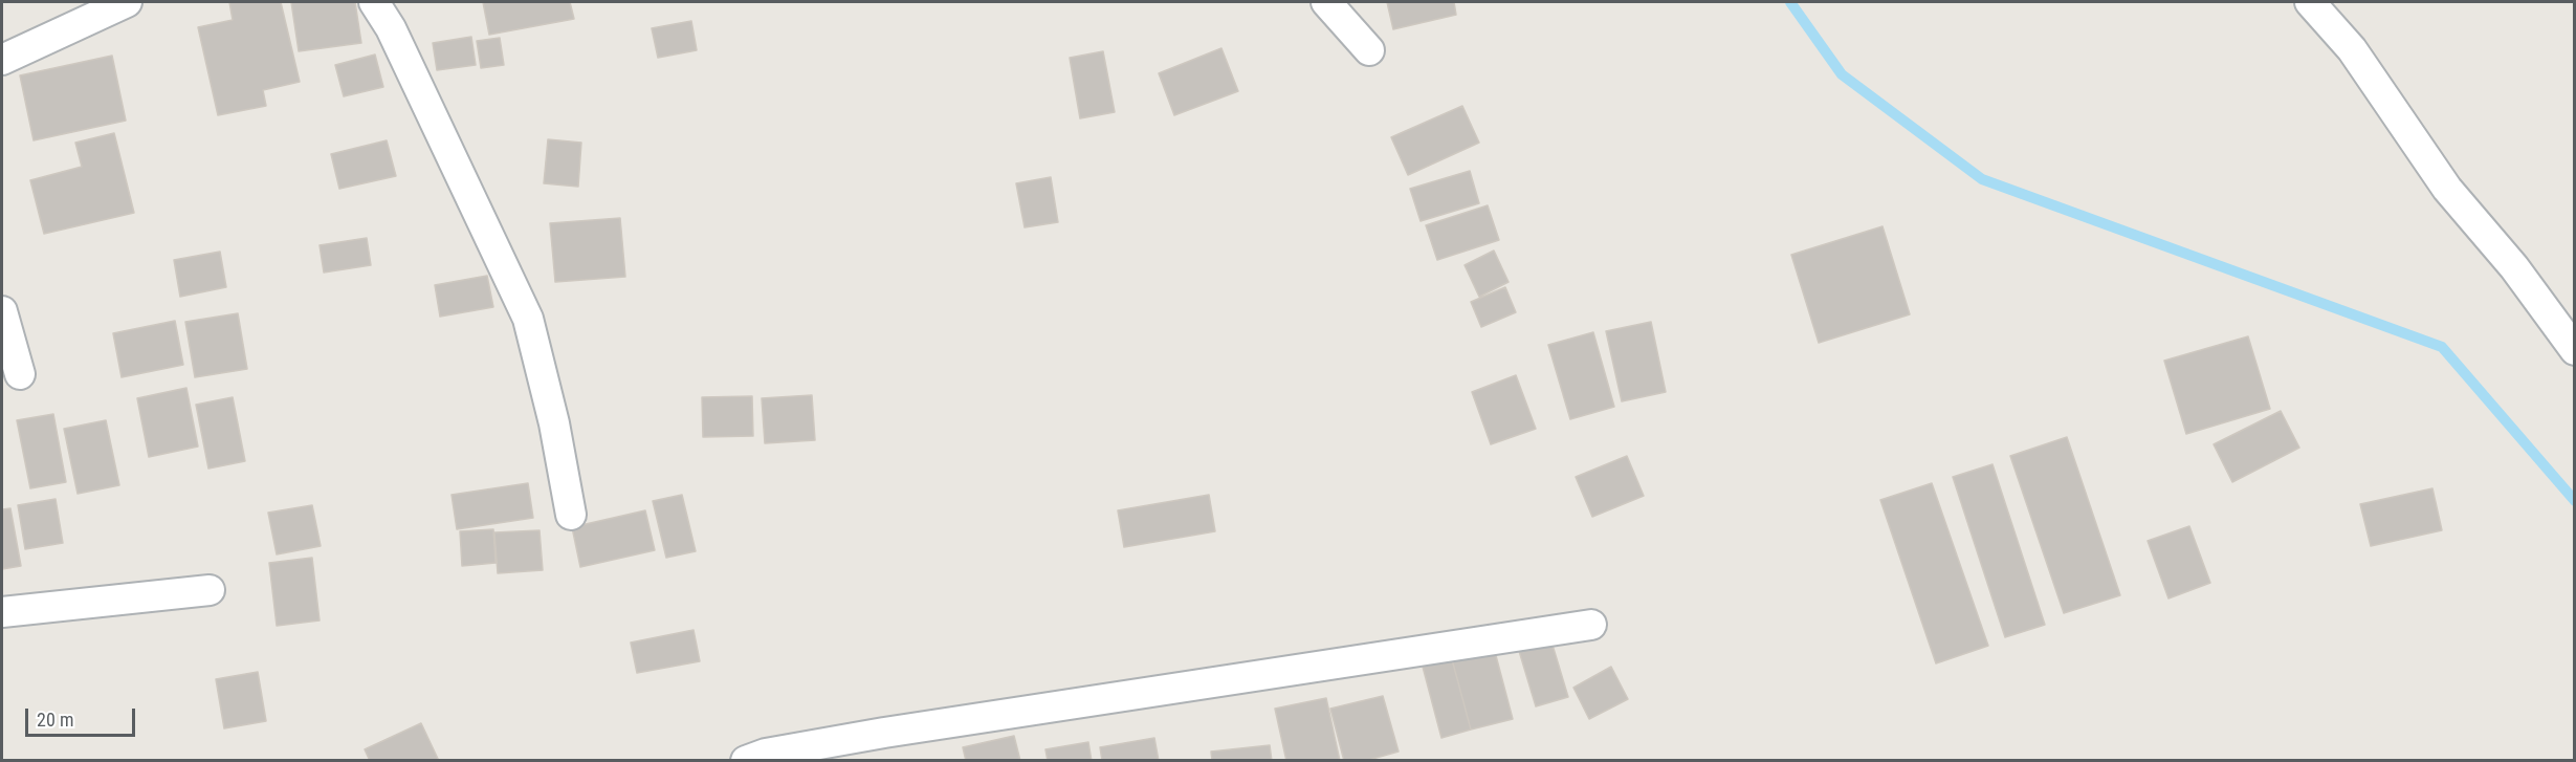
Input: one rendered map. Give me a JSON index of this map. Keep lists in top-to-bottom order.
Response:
{
  "scale_bar": "20 m"
}
